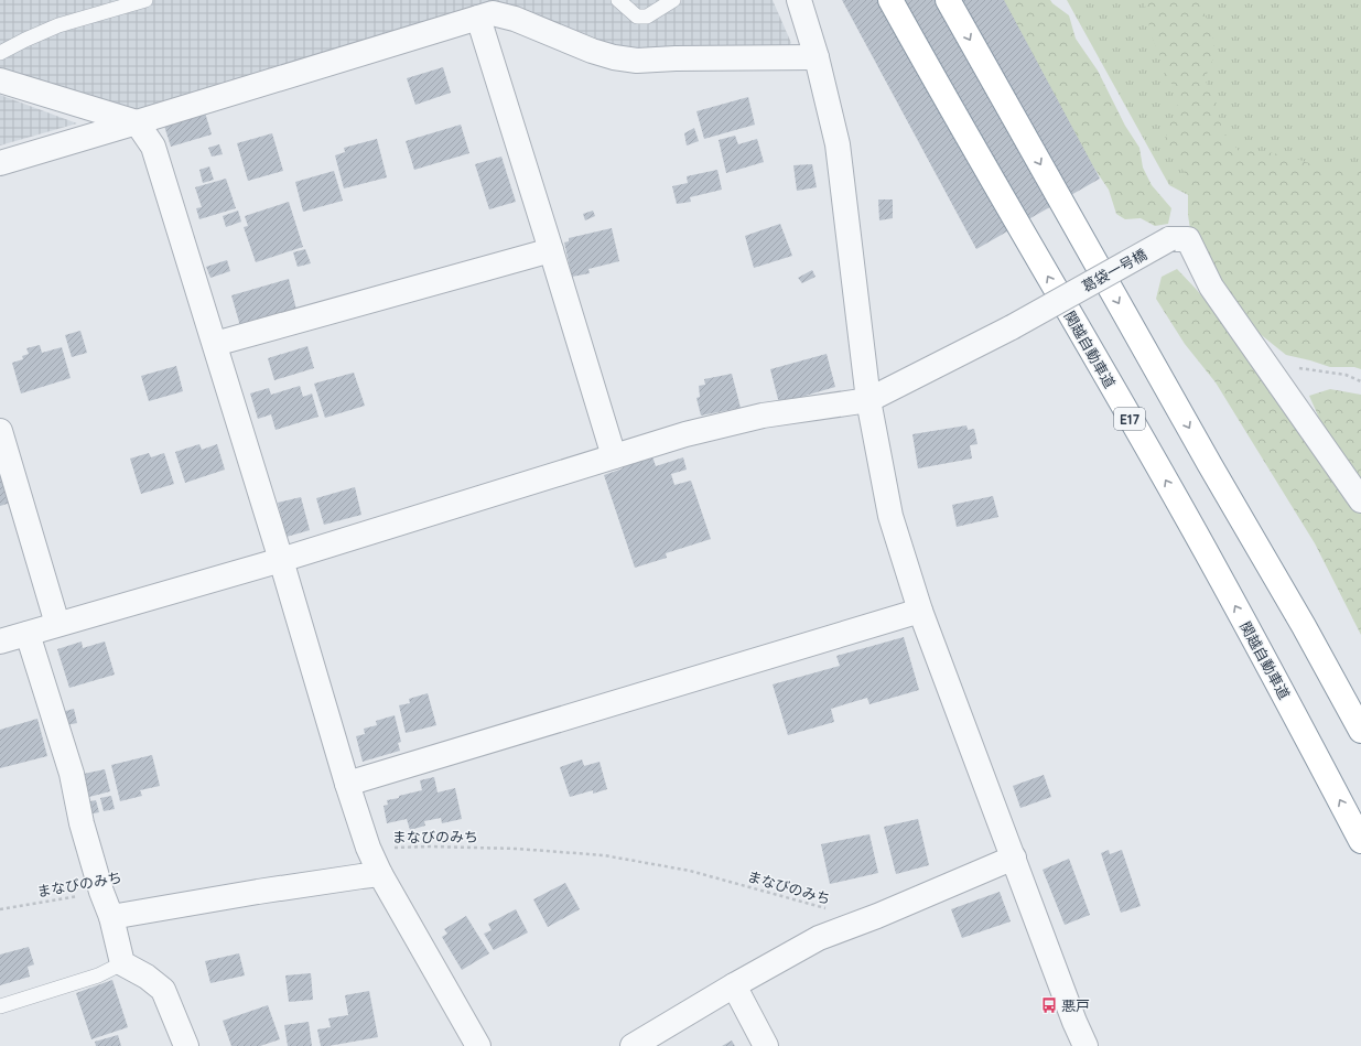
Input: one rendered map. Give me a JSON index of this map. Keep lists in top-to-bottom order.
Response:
{
  "streets": {
    "highway": ["関越自動車道", "E17"],
    "street": ["葛袋一号橋"],
    "path": ["まなびのみち"]
  },
  "places": {
    "bus stop": ["悪戸"]
  }
}
